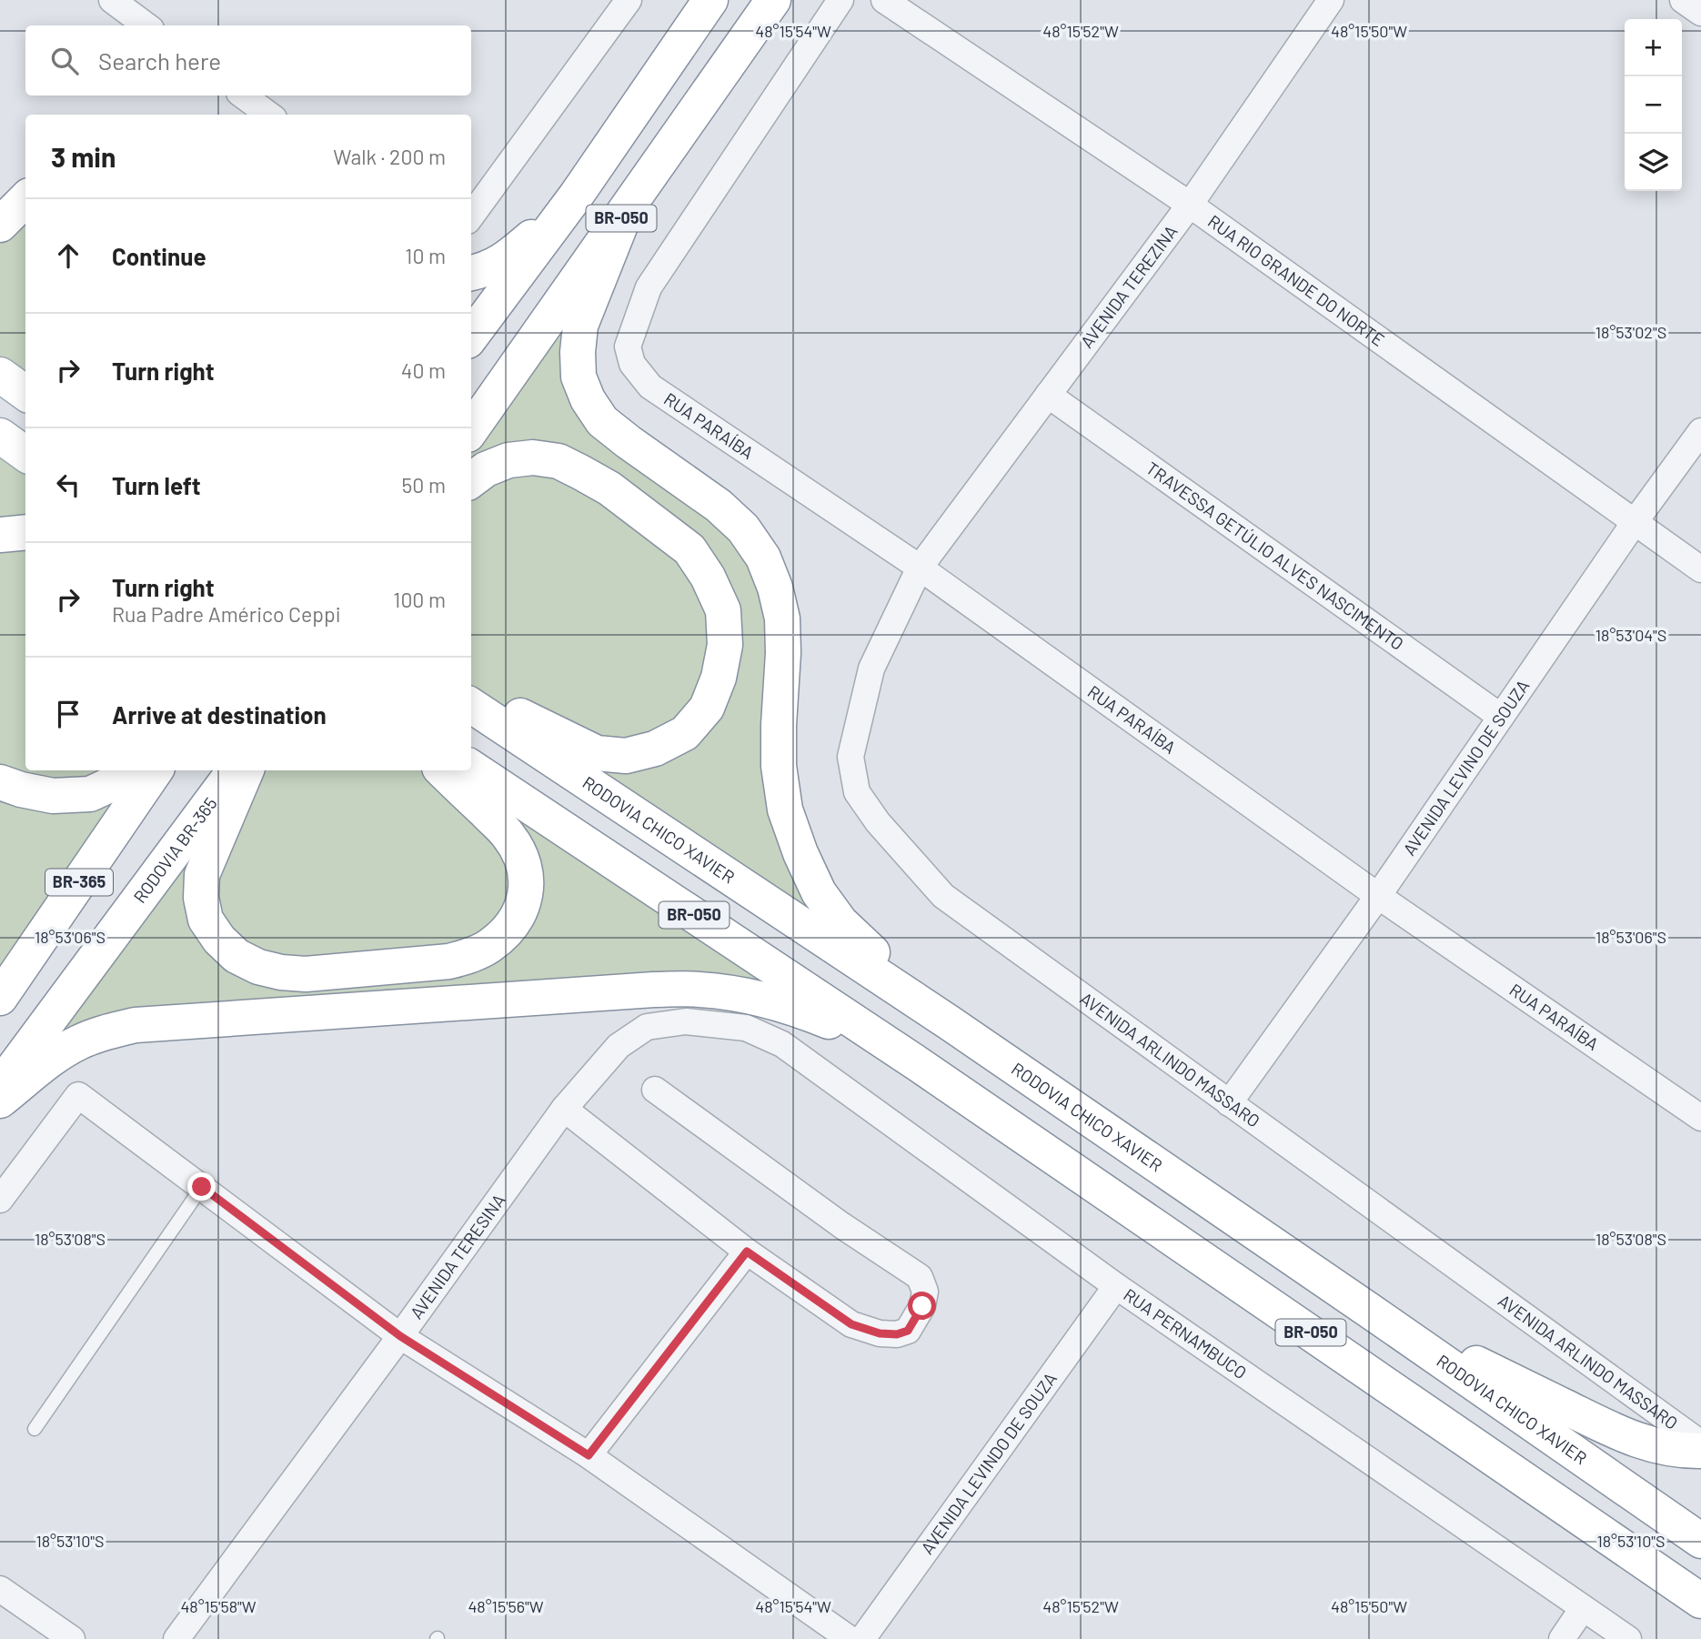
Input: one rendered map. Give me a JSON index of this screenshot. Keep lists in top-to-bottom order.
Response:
{
  "streets": {
    "main road": [
      "BR-050",
      "RODOVIA CHICO XAVIER",
      "RODOVIA BR-365",
      "BR-365"
    ],
    "street": [
      "RUA RIO GRANDE DO NORTE",
      "AVENIDA TEREZINA",
      "RUA PARAÍBA",
      "TRAVESSA GETÚLIO ALVES NASCIMENTO",
      "AVENIDA LEVINO DE SOUZA",
      "AVENIDA ARLINDO MASSARO",
      "AVENIDA TERESINA",
      "RUA PERNAMBUCO",
      "AVENIDA LEVINDO DE SOUZA"
    ]
  },
  "crossings": [
    ["RUA RIO GRANDE DO NORTE", "AVENIDA TEREZINA"],
    ["RUA RIO GRANDE DO NORTE", "AVENIDA LEVINO DE SOUZA"],
    ["AVENIDA TEREZINA", "RUA PARAÍBA"],
    ["AVENIDA TEREZINA", "TRAVESSA GETÚLIO ALVES NASCIMENTO"],
    ["AVENIDA TEREZINA", "AVENIDA ARLINDO MASSARO"],
    ["RUA PARAÍBA", "AVENIDA LEVINO DE SOUZA"],
    ["RUA PARAÍBA", "AVENIDA ARLINDO MASSARO"],
    ["TRAVESSA GETÚLIO ALVES NASCIMENTO", "AVENIDA LEVINO DE SOUZA"],
    ["AVENIDA LEVINO DE SOUZA", "AVENIDA ARLINDO MASSARO"],
    ["AVENIDA TERESINA", "RUA PERNAMBUCO"],
    ["RUA PERNAMBUCO", "AVENIDA LEVINDO DE SOUZA"]
  ],
  "page": {
    "map_buttons": ["+", "−"],
    "search": "Search here",
    "heading": ["3 min", "Walk · 200 m"],
    "list": [
      ["Continue", "10 m"],
      ["Turn right", "40 m"],
      ["Turn left", "50 m"],
      ["Turn right", "Rua Padre Américo Ceppi", "100 m"],
      "Arrive at destination"
    ]
  },
  "coordinates": [
    "48°15'54\"W",
    "48°15'52\"W",
    "48°15'50\"W",
    "18°53'02\"S",
    "18°53'04\"S",
    "18°53'06\"S",
    "18°53'08\"S",
    "18°53'10\"S",
    "48°15'58\"W",
    "48°15'56\"W"
  ]
}
